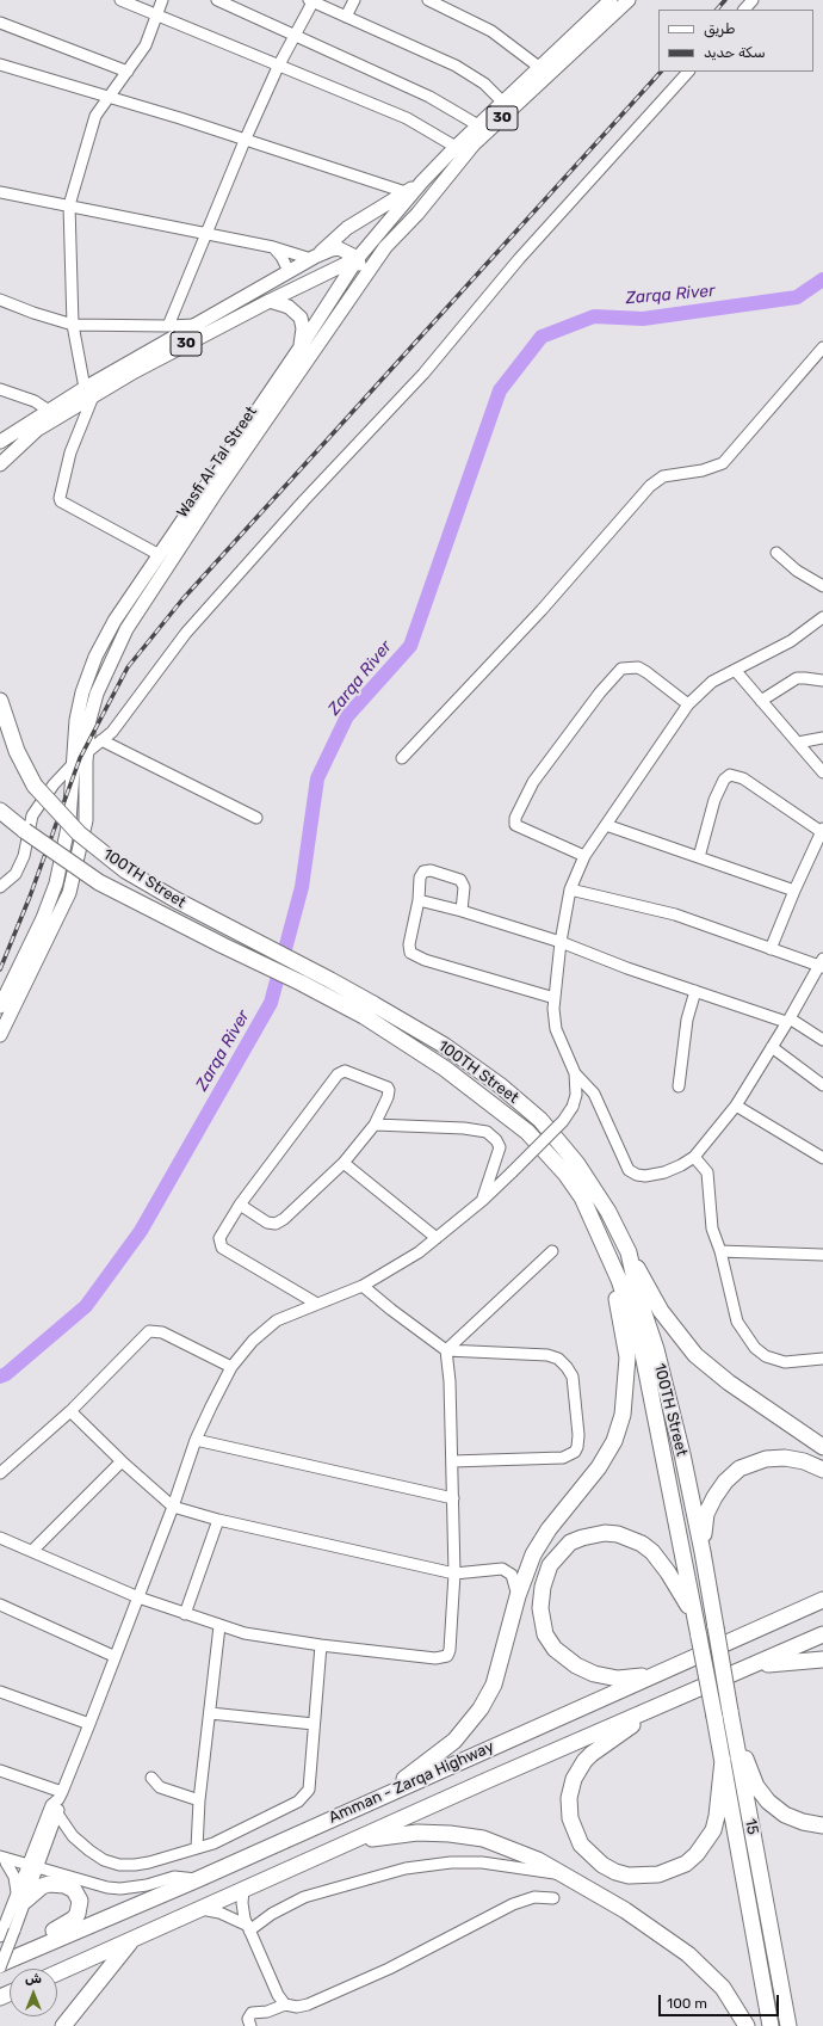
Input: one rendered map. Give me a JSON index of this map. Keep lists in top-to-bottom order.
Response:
{
  "streets": {
    "highway": ["100TH Street", "Amman - Zarqa Highway", "15"],
    "main road": ["30", "Wasfi Al-Tal Street"]
  },
  "crossings": [
    ["30", "Wasfi Al-Tal Street"],
    ["100TH Street", "15"]
  ],
  "water": ["Zarqa River"],
  "legend": ["طريق", "سكة حديد"],
  "scale_bar": "100 m",
  "north": "top"
}
